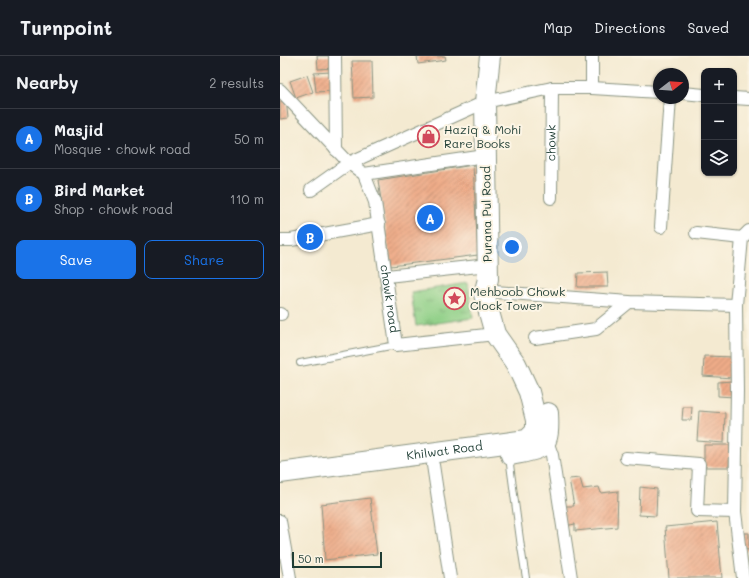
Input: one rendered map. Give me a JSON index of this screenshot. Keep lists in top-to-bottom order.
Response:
{
  "streets": {
    "main road": ["Purana Pul Road", "Khilwat Road"],
    "street": ["chowk", "chowk road"]
  },
  "crossings": [
    ["Purana Pul Road", "chowk road"],
    ["Purana Pul Road", "Khilwat Road"]
  ],
  "places": {
    "shop": ["Haziq & Mohi Rare Books"],
    "place": ["Mehboob Chowk Clock Tower"]
  },
  "scale_bar": "50 m",
  "north": "right",
  "page": {
    "header": "Turnpoint",
    "nav": ["Map", "Directions", "Saved"],
    "heading": ["Nearby", "2 results"],
    "map_buttons": ["+", "−"],
    "list": [
      {
        "mark": "A",
        "name": "Masjid",
        "note": "Mosque · chowk road",
        "value": "50 m"
      },
      {
        "mark": "B",
        "name": "Bird Market",
        "note": "Shop · chowk road",
        "value": "110 m"
      }
    ],
    "pins": ["A", "B"],
    "buttons": ["Save", "Share"],
    "scale": "50 m"
  }
}
